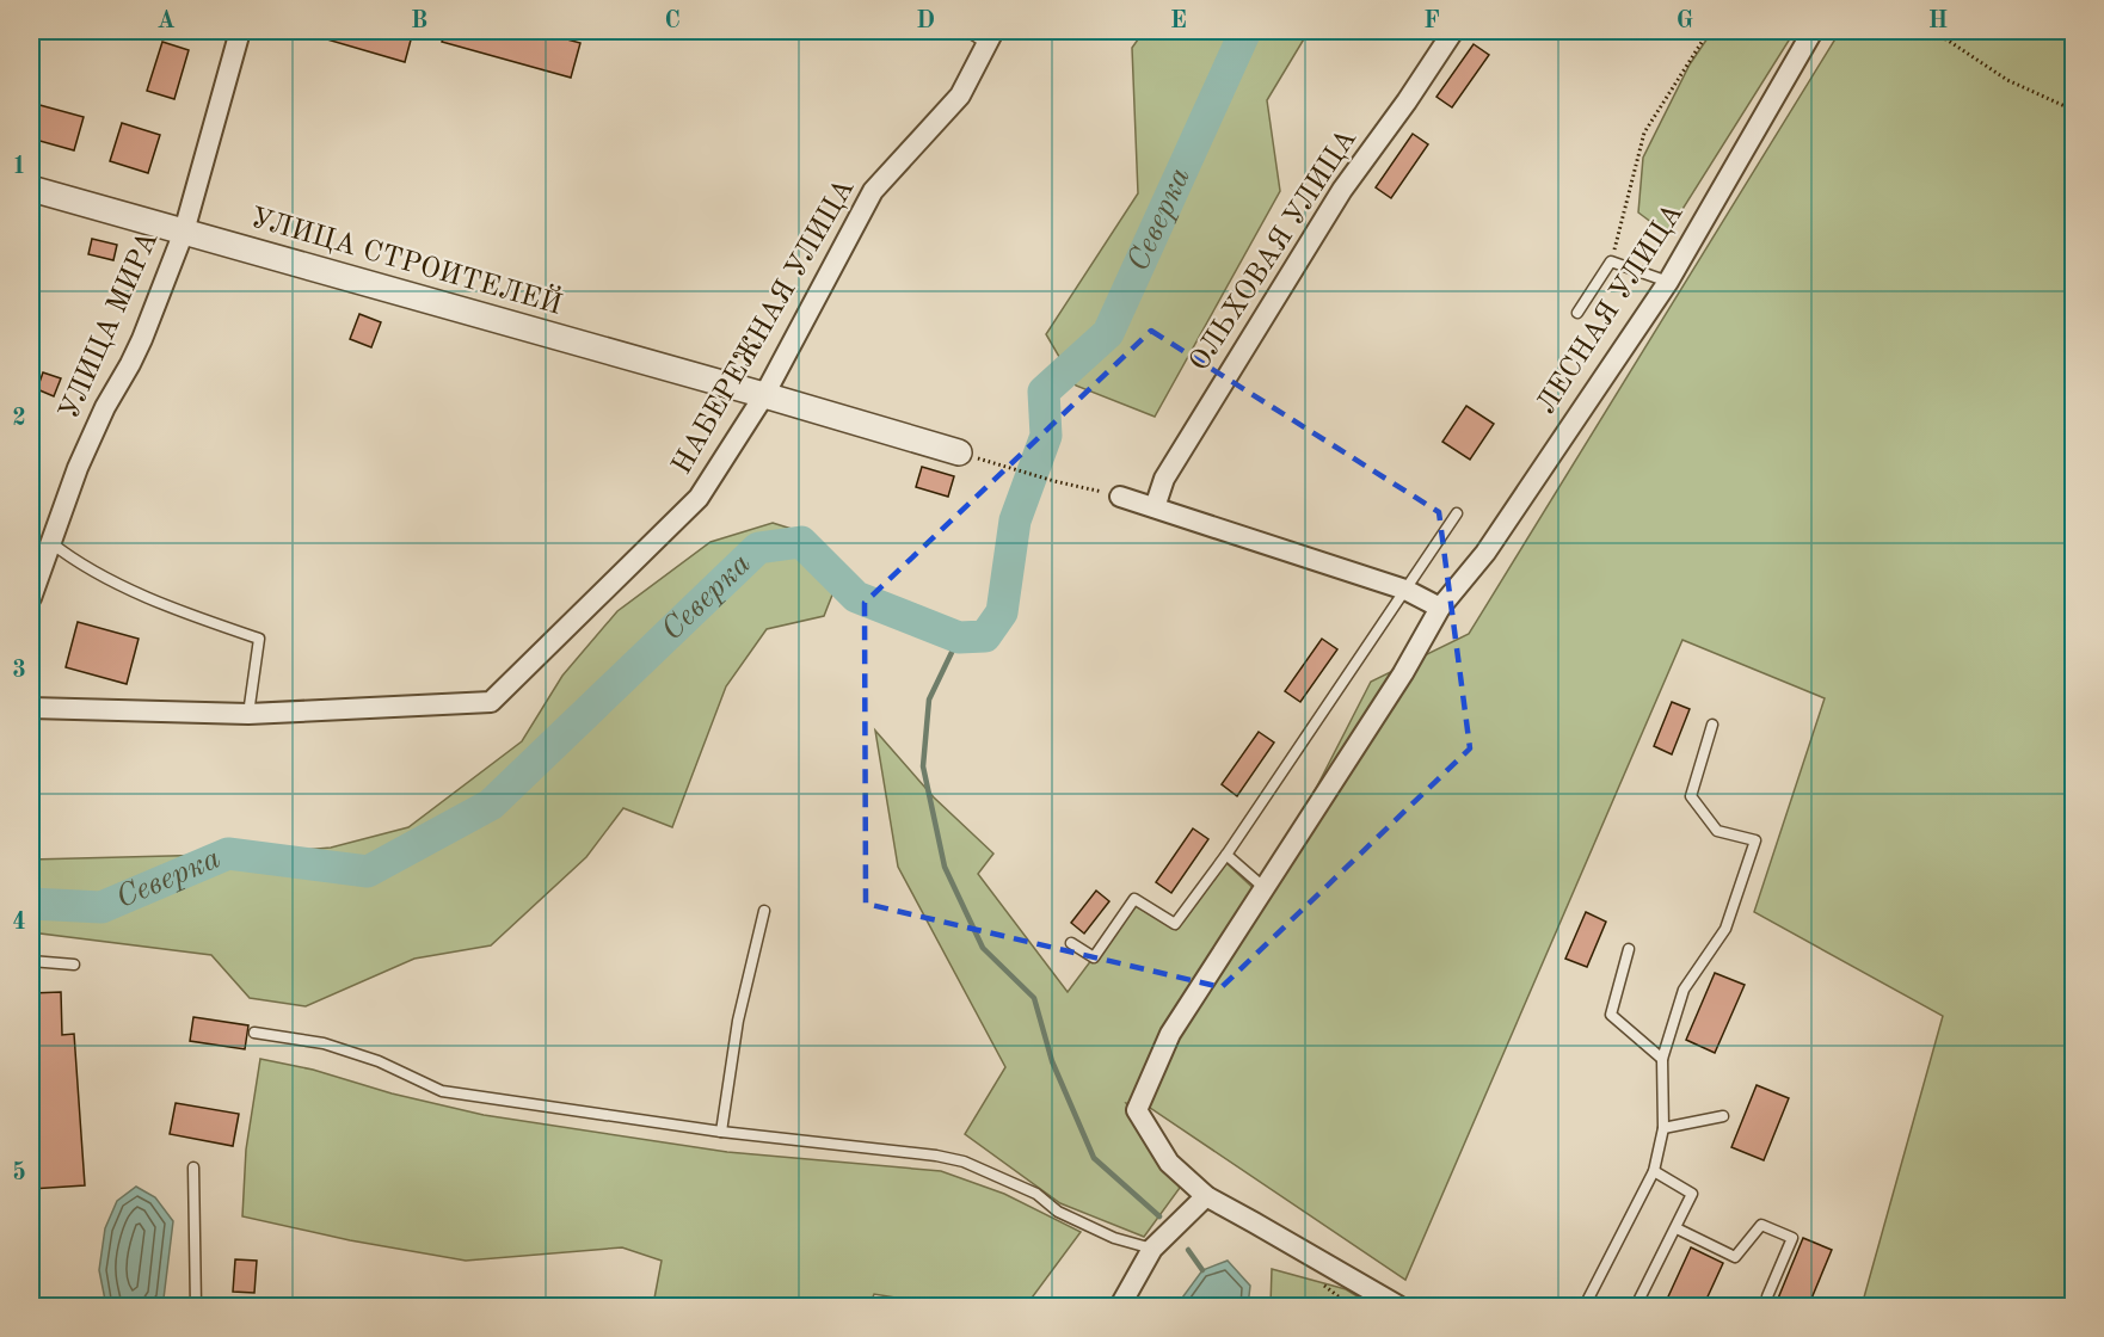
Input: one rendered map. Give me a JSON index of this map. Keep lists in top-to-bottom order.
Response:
{
  "streets": {
    "street": [
      "ОЛЬХОВАЯ УЛИЦА",
      "УЛИЦА СТРОИТЕЛЕЙ",
      "ЛЕСНАЯ УЛИЦА",
      "УЛИЦА МИРА",
      "НАБЕРЕЖНАЯ УЛИЦА"
    ]
  },
  "crossings": [
    ["УЛИЦА СТРОИТЕЛЕЙ", "УЛИЦА МИРА"],
    ["УЛИЦА СТРОИТЕЛЕЙ", "НАБЕРЕЖНАЯ УЛИЦА"]
  ],
  "water": ["Северка"],
  "grid": {
    "columns": [
      "A",
      "B",
      "C",
      "D",
      "E",
      "F",
      "G",
      "H"
    ],
    "rows": [
      "1",
      "2",
      "3",
      "4",
      "5"
    ]
  }
}
